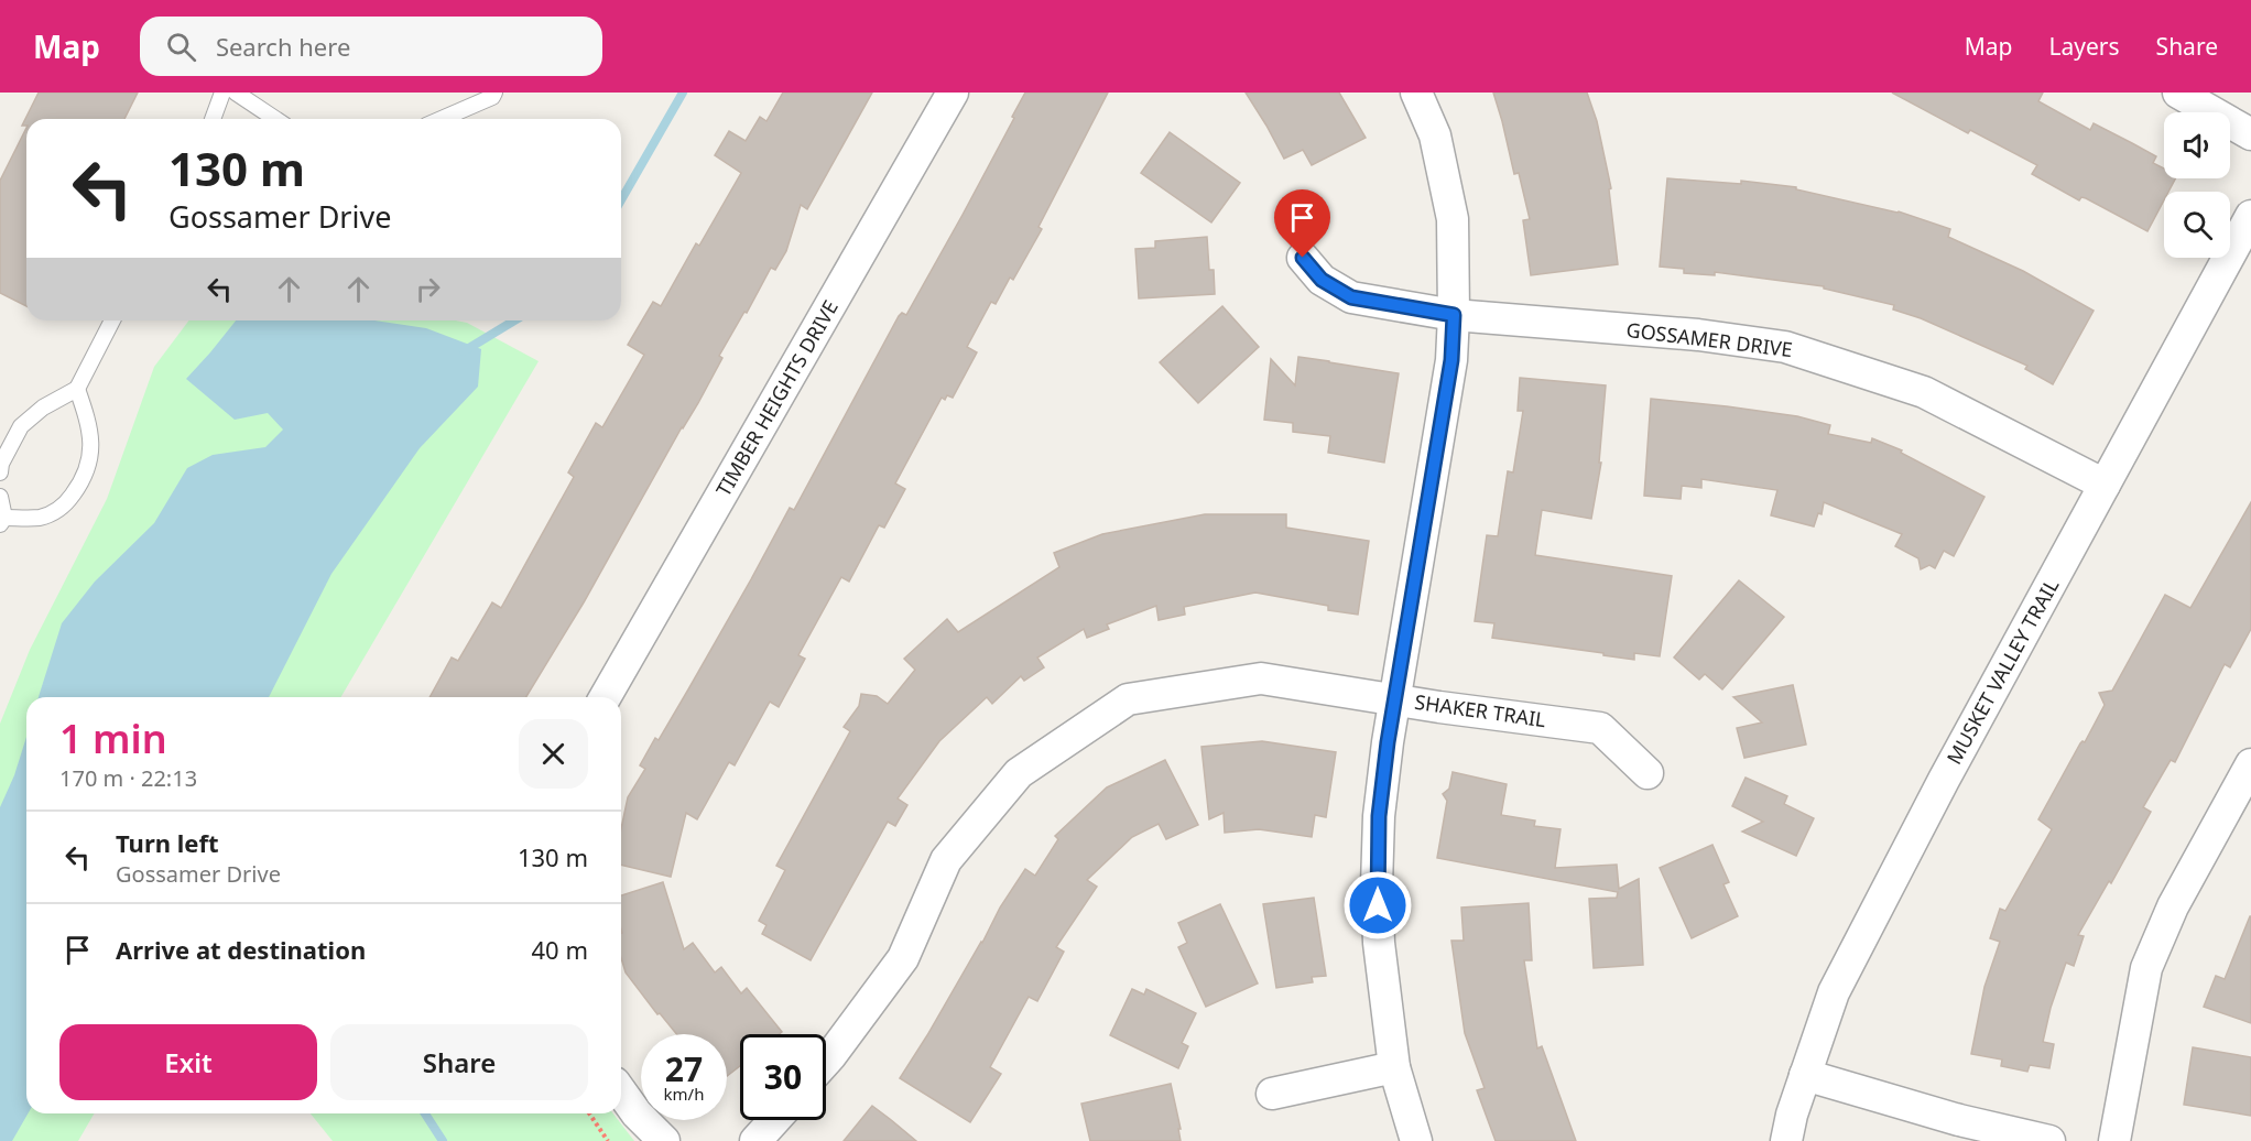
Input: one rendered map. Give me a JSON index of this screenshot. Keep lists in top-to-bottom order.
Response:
{
  "streets": {
    "street": [
      "GOSSAMER DRIVE",
      "TIMBER HEIGHTS DRIVE",
      "MUSKET VALLEY TRAIL",
      "SHAKER TRAIL"
    ]
  },
  "crossings": [
    ["GOSSAMER DRIVE", "MUSKET VALLEY TRAIL"]
  ],
  "page": {
    "header": "Map",
    "search": "Search here",
    "nav": ["Map", "Layers", "Share"],
    "turn": ["130 m", "Gossamer Drive"],
    "heading": ["1 min", "170 m · 22:13"],
    "list": [
      {
        "name": "Turn left",
        "note": "Gossamer Drive",
        "value": "130 m"
      },
      {
        "name": "Arrive at destination",
        "value": "40 m"
      }
    ],
    "buttons": ["Exit", "Share"],
    "speed": "27 km/h",
    "limit": "30"
  }
}
